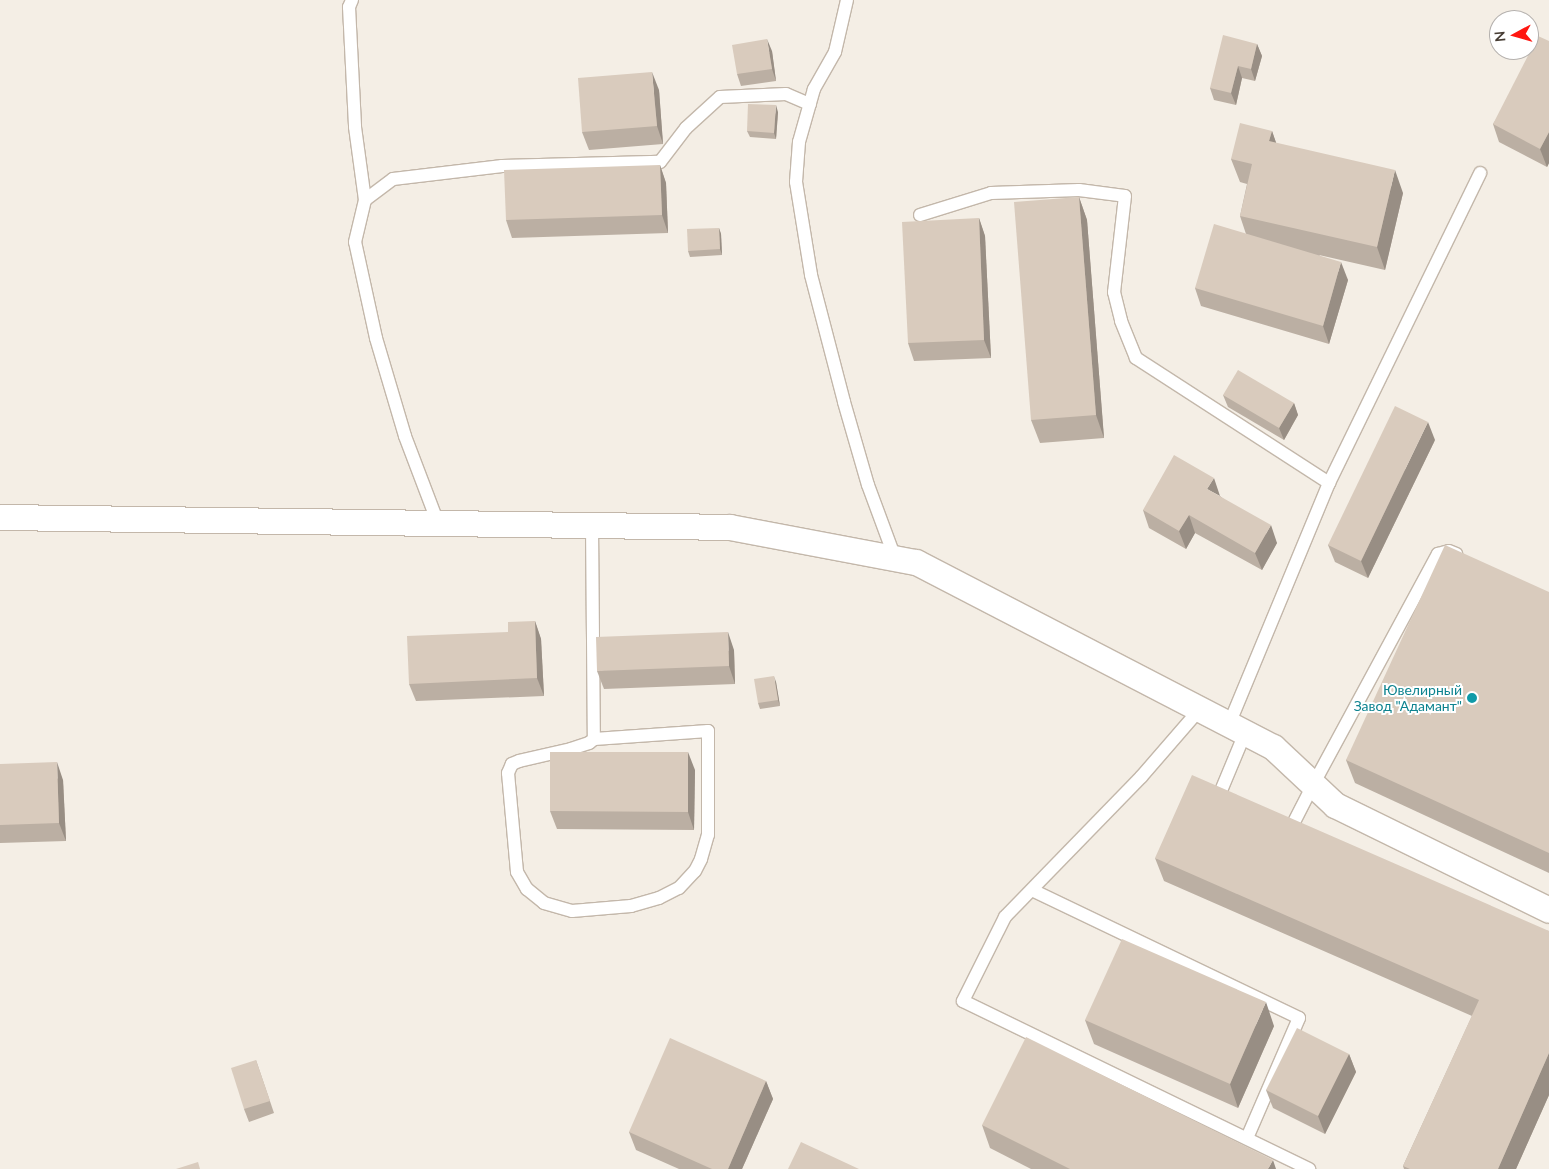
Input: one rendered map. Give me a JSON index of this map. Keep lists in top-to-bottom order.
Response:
{
  "places": ["Ювелирный Завод \"Адамант\""],
  "north": "left"
}
